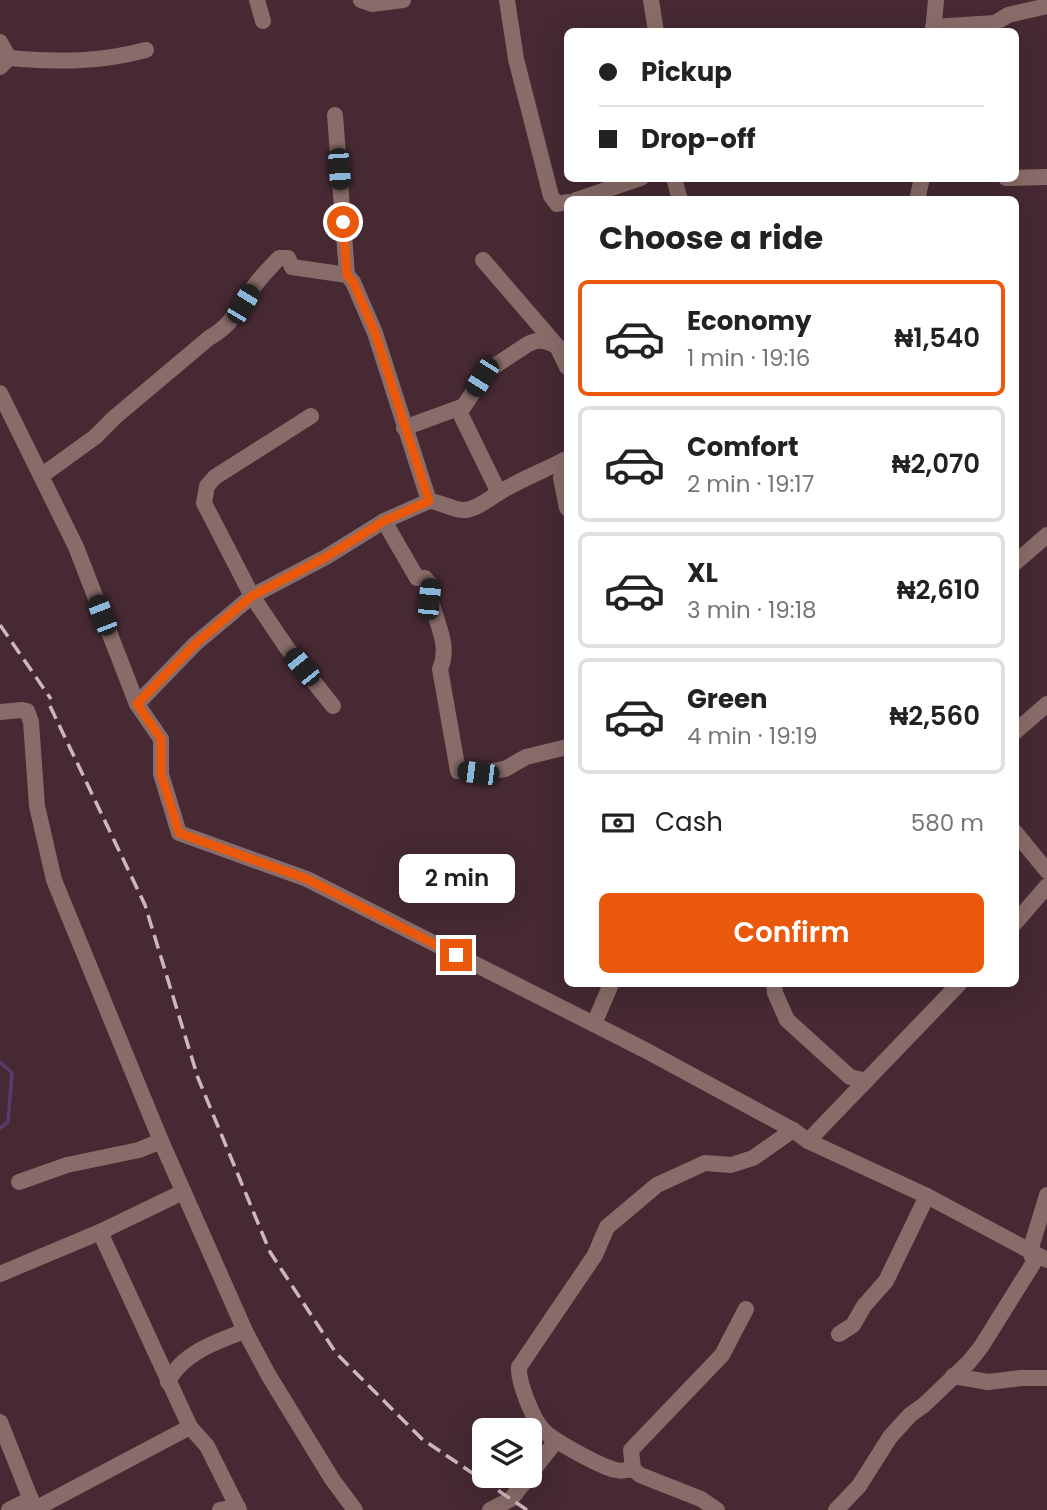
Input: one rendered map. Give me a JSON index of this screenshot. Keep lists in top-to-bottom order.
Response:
{
  "page": {
    "banner": ["Pickup", "Drop-off"],
    "heading": "Choose a ride",
    "list": [
      {
        "name": "Economy",
        "note": "1 min · 19:16",
        "value": "₦1,540"
      },
      {
        "name": "Comfort",
        "note": "2 min · 19:17",
        "value": "₦2,070"
      },
      {
        "name": "XL",
        "note": "3 min · 19:18",
        "value": "₦2,610"
      },
      {
        "name": "Green",
        "note": "4 min · 19:19",
        "value": "₦2,560"
      }
    ],
    "pay": ["Cash", "580 m"],
    "bubble": "2 min",
    "buttons": "Confirm"
  }
}
